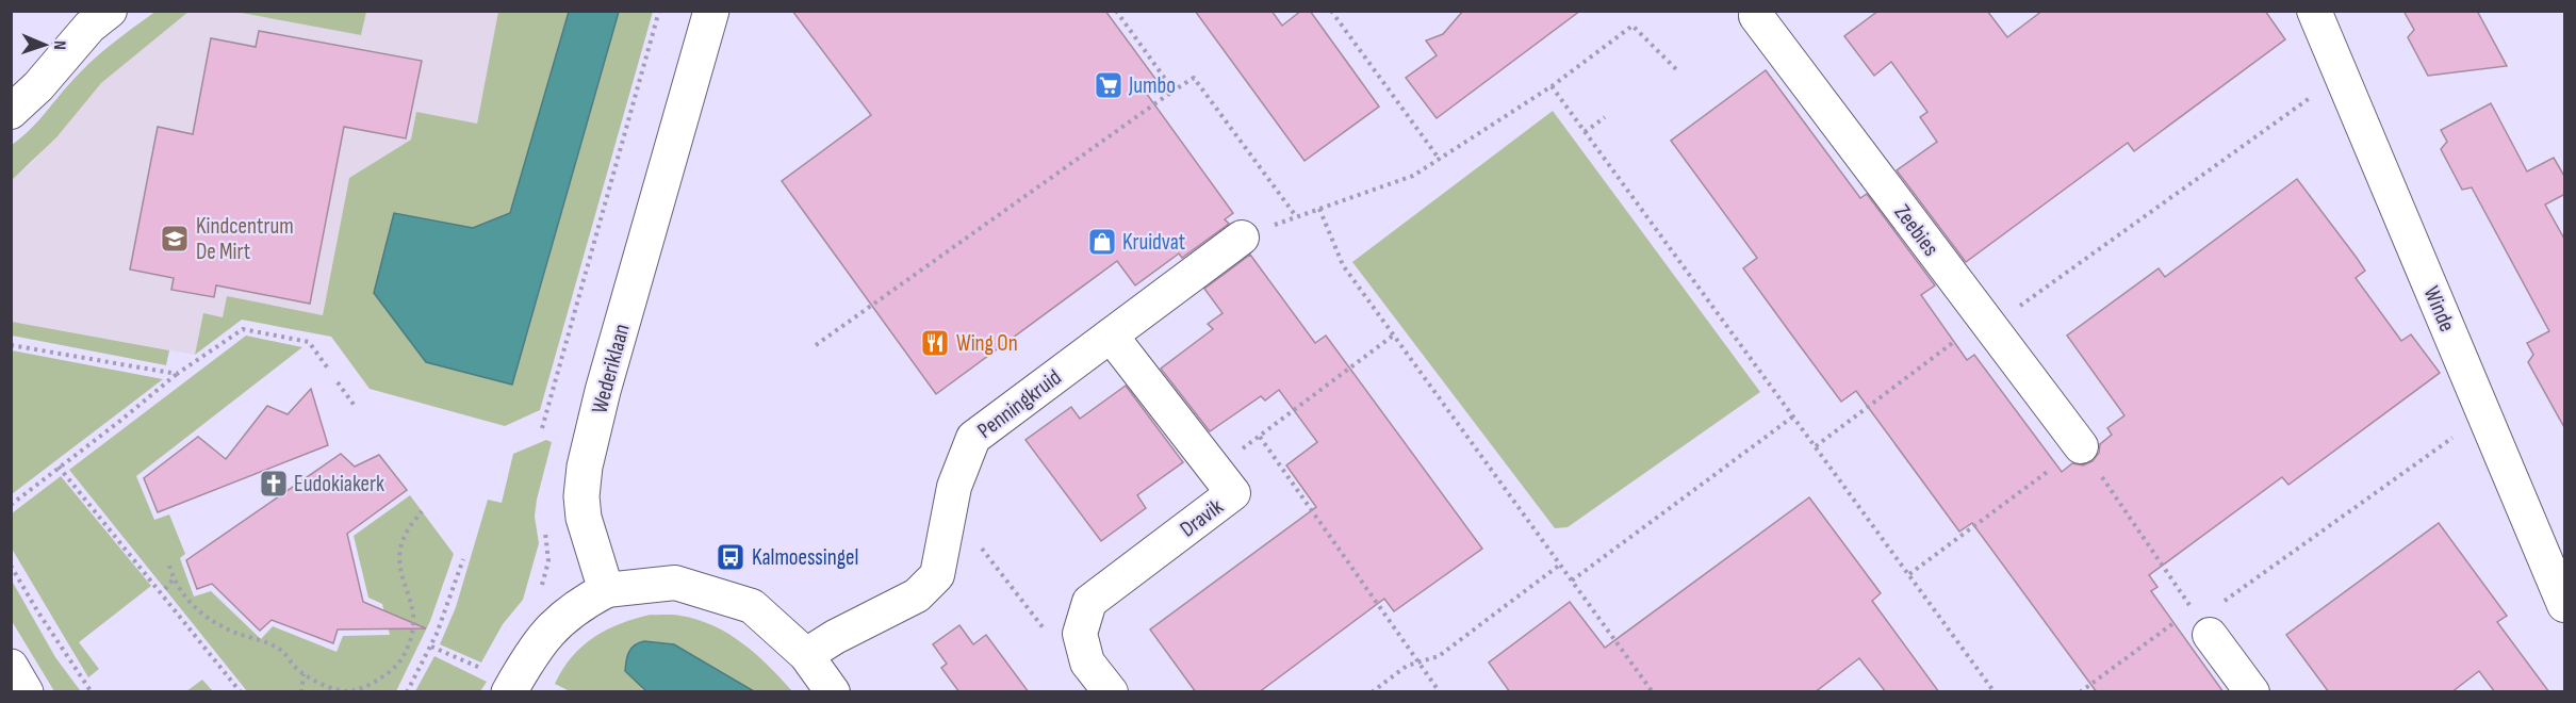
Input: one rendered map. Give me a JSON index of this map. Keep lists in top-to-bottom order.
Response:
{
  "streets": {
    "street": [
      "Zeebies",
      "Winde",
      "Wederiklaan",
      "Penningkruid",
      "Dravik"
    ]
  },
  "crossings": [
    ["Penningkruid", "Dravik"]
  ],
  "places": {
    "supermarket": ["Jumbo"],
    "school or university": ["Kindcentrum De Mirt"],
    "shop": ["Kruidvat"],
    "restaurant": ["Wing On"],
    "church": ["Eudokiakerk"],
    "bus stop": ["Kalmoessingel"]
  },
  "north": "right"
}
